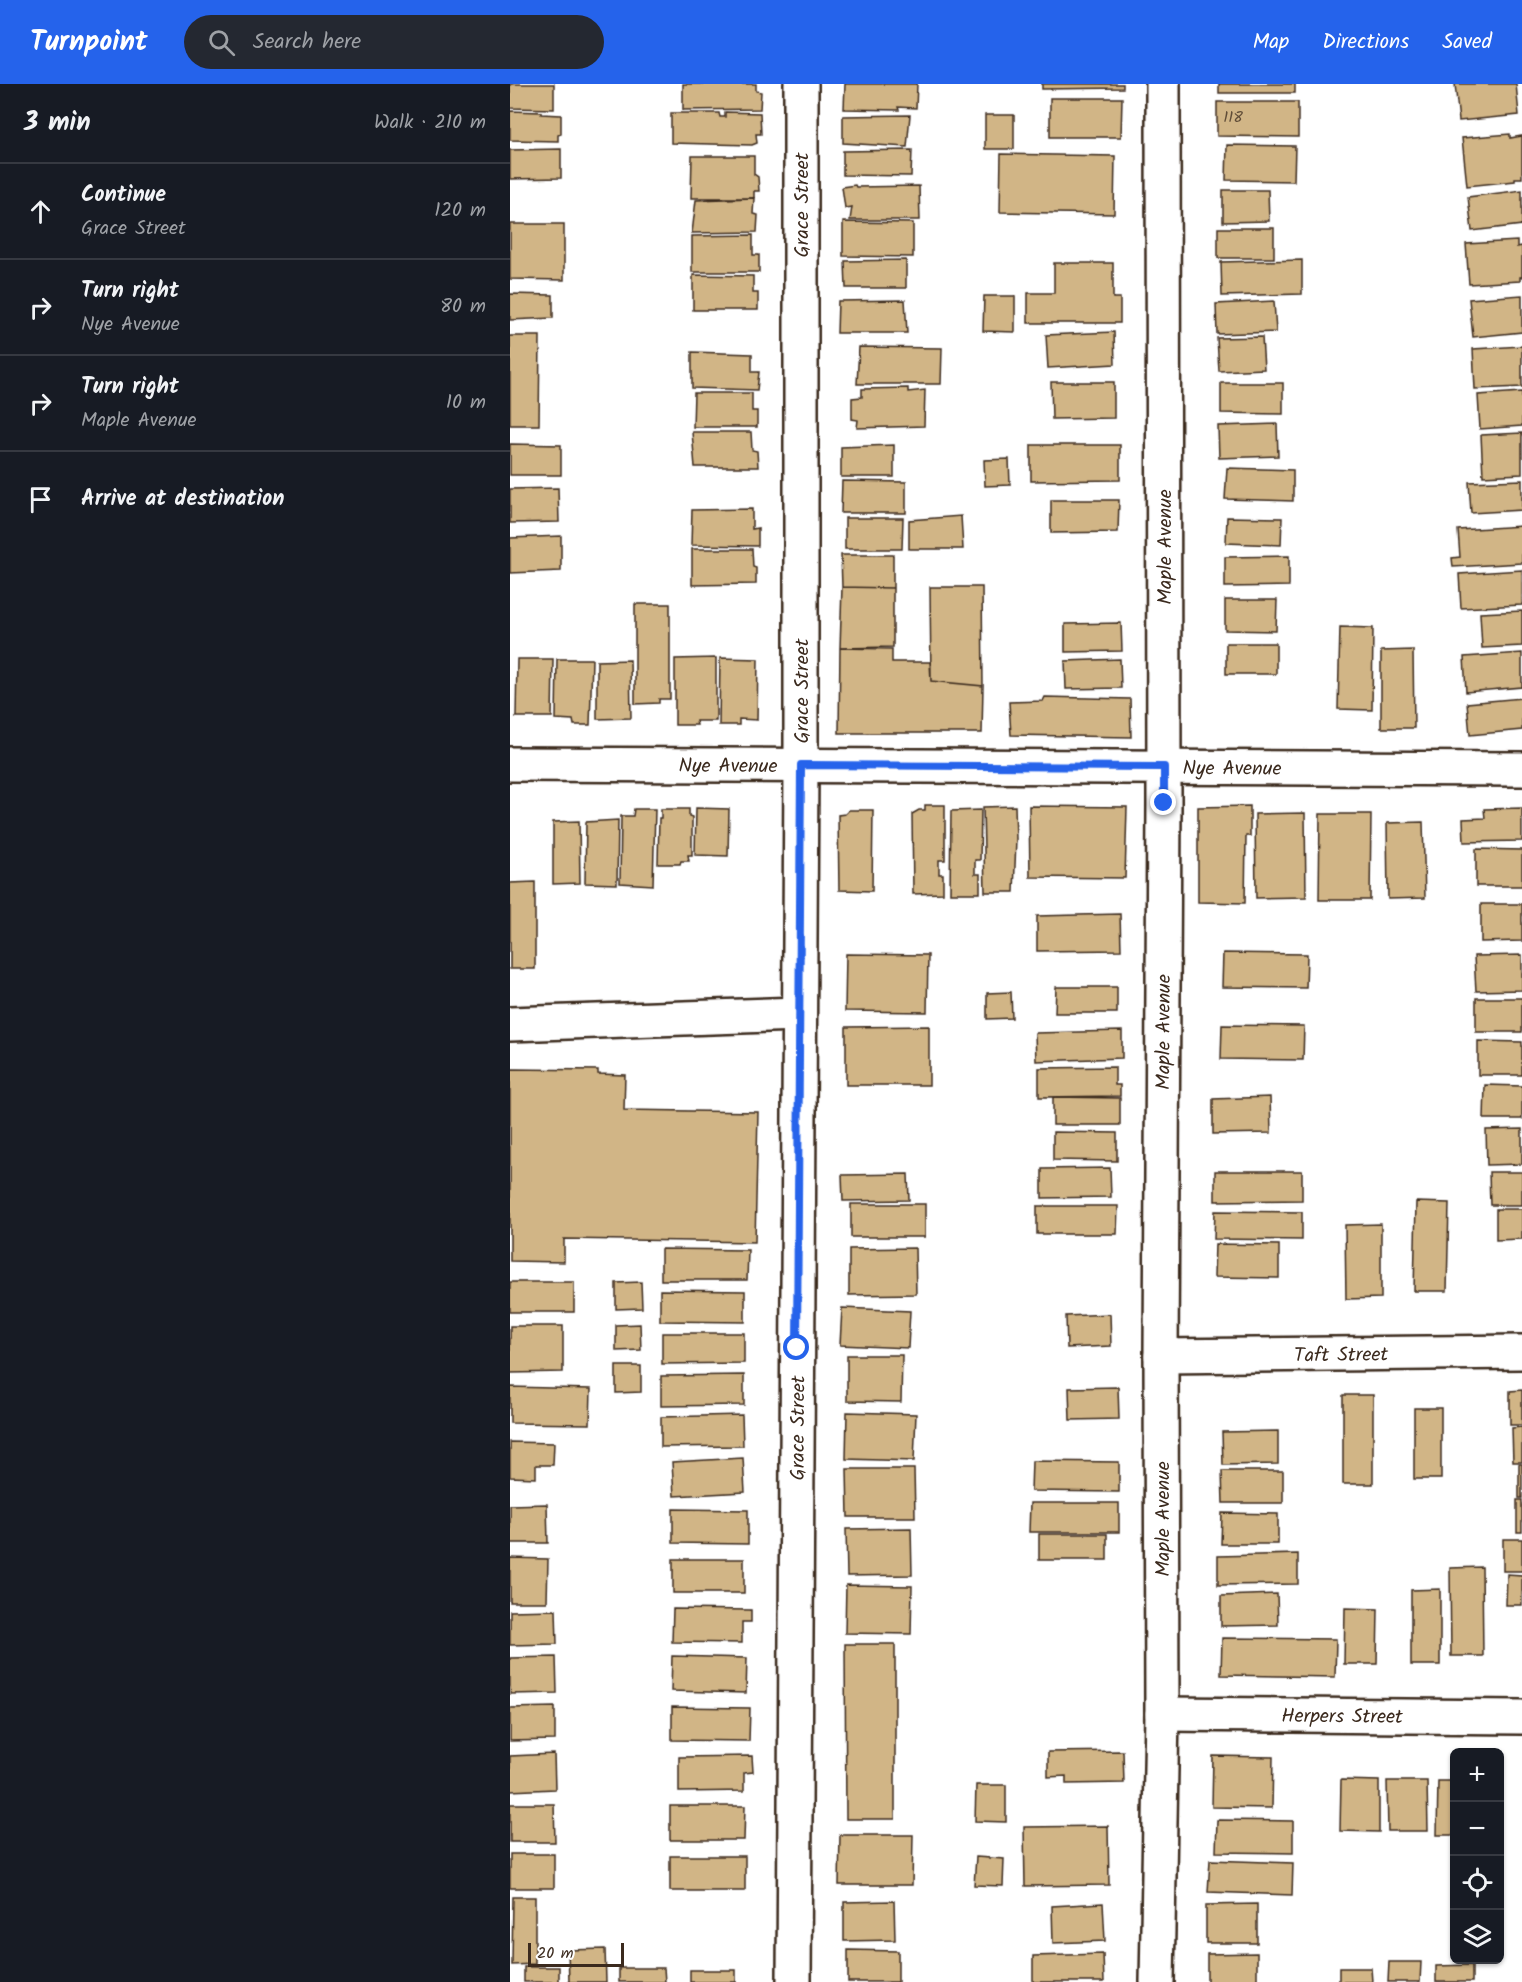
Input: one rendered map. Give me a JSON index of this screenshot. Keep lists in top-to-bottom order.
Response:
{
  "streets": {
    "street": [
      "Grace Street",
      "Maple Avenue",
      "Nye Avenue",
      "Taft Street",
      "Herpers Street"
    ]
  },
  "crossings": [
    ["Grace Street", "Nye Avenue"],
    ["Maple Avenue", "Nye Avenue"],
    ["Maple Avenue", "Taft Street"],
    ["Maple Avenue", "Herpers Street"]
  ],
  "house_numbers": ["118"],
  "scale_bar": "20 m",
  "page": {
    "header": "Turnpoint",
    "search": "Search here",
    "nav": ["Map", "Directions", "Saved"],
    "heading": ["3 min", "Walk · 210 m"],
    "list": [
      ["Continue", "Grace Street", "120 m"],
      ["Turn right", "Nye Avenue", "80 m"],
      ["Turn right", "Maple Avenue", "10 m"],
      "Arrive at destination"
    ],
    "map_buttons": ["+", "−"],
    "scale": "20 m"
  }
}
